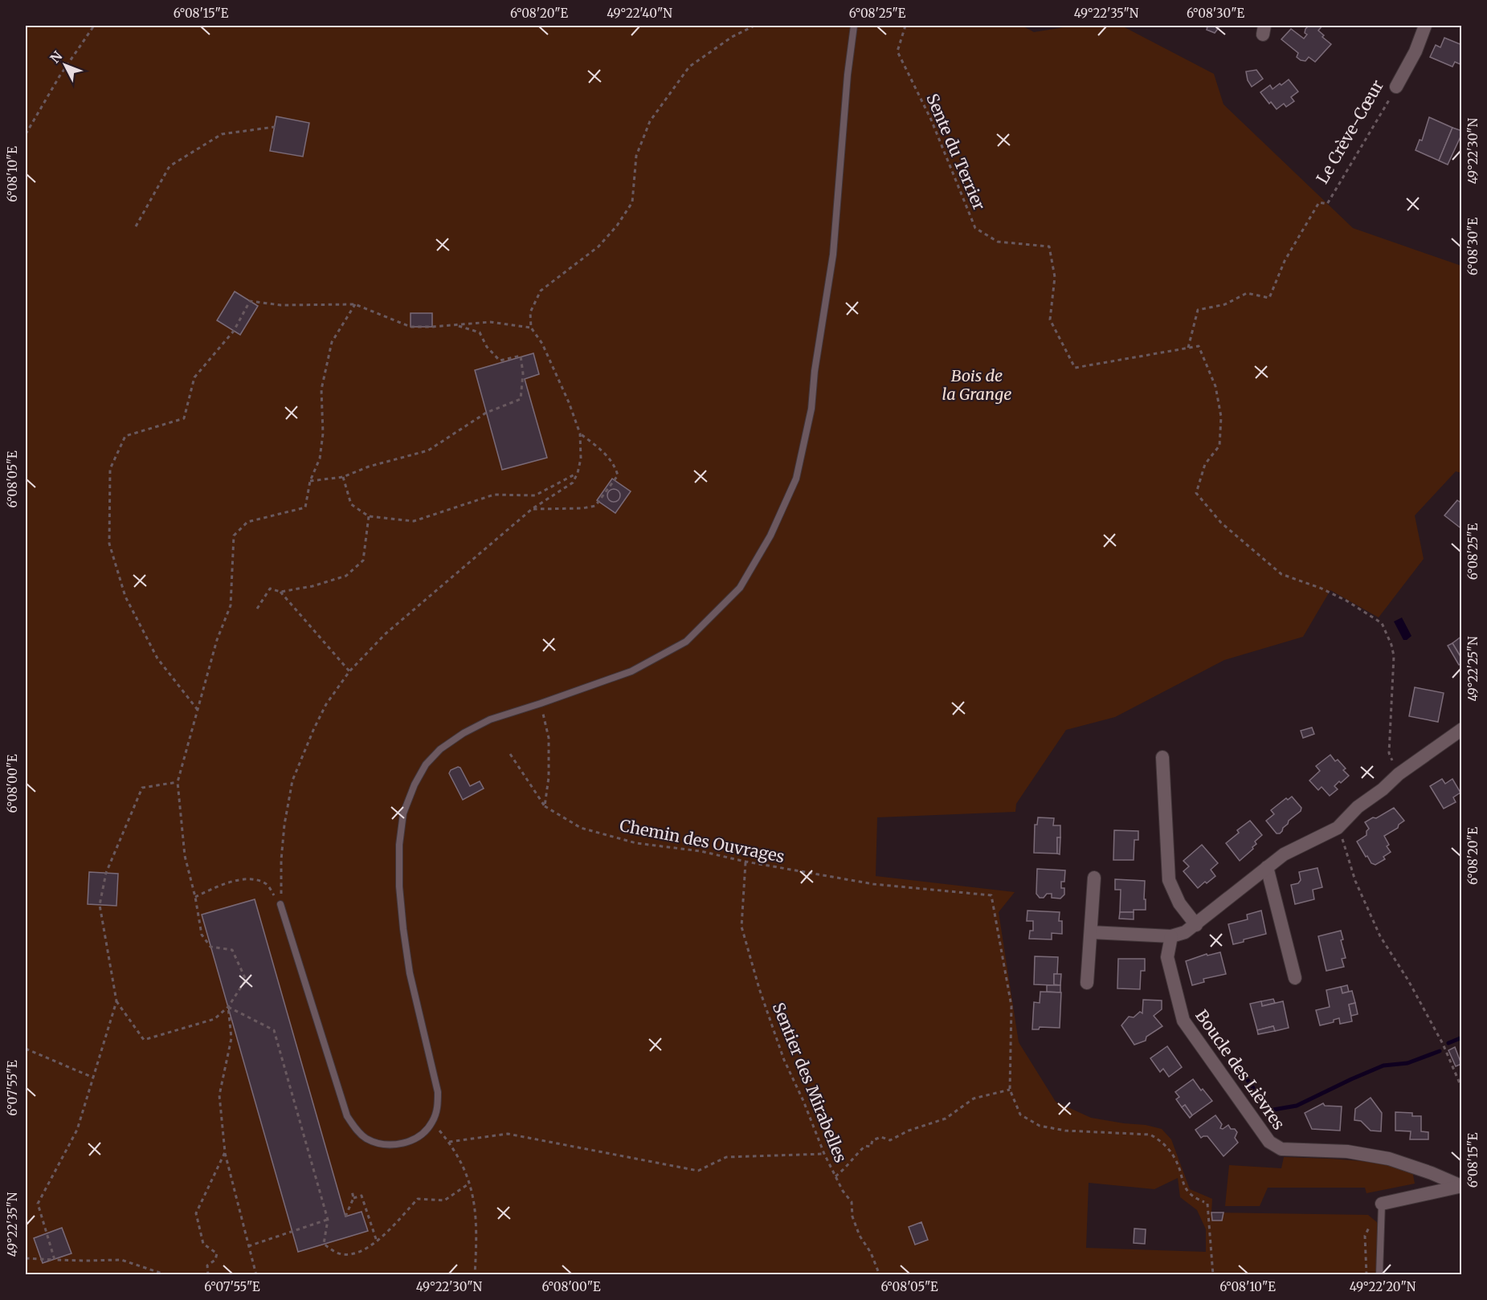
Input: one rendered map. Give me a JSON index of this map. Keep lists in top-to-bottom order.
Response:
{
  "streets": {
    "street": ["Le Crève-Cœur", "Boucle des Lièvres"],
    "path": ["Sente du Terrier", "Chemin des Ouvrages", "Sentier des Mirabelles"]
  },
  "crossings": [
    ["Le Crève-Cœur", "Sente du Terrier"],
    ["Chemin des Ouvrages", "Sentier des Mirabelles"]
  ],
  "parks": ["Bois de la Grange"],
  "north": "top left",
  "coordinates": [
    "6°08'15\"E",
    "6°08'20\"E",
    "49°22'40\"N",
    "6°08'25\"E",
    "49°22'35\"N",
    "6°08'30\"E",
    "49°22'30\"N",
    "6°08'10\"E",
    "6°08'05\"E",
    "49°22'25\"N",
    "6°08'00\"E",
    "6°07'55\"E",
    "49°22'20\"N"
  ]
}
